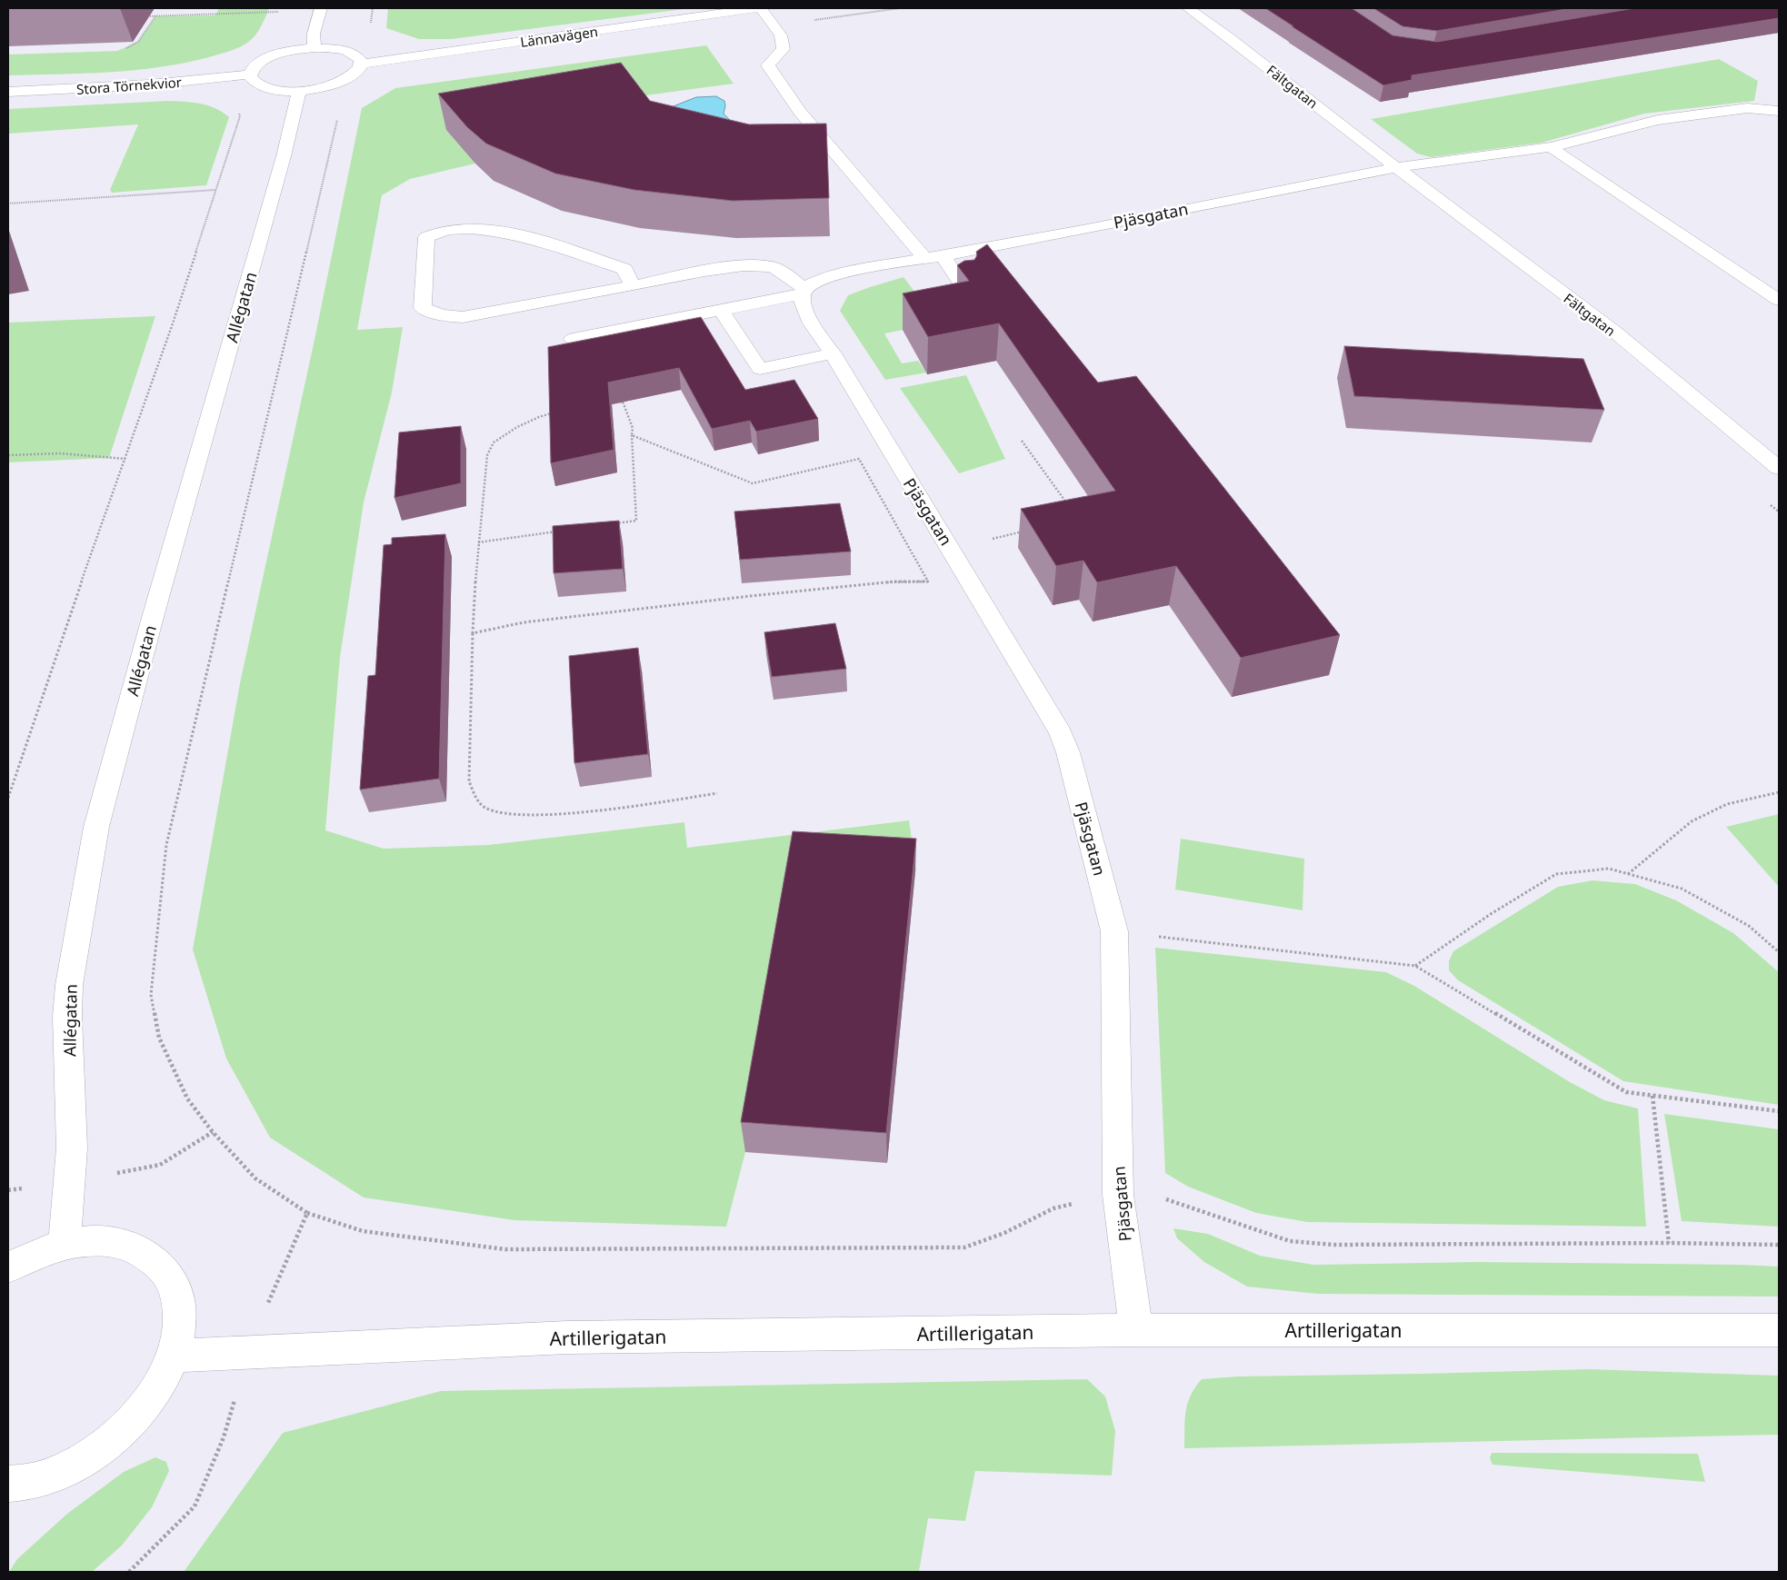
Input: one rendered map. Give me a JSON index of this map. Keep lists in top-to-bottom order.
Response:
{
  "streets": {
    "street": [
      "Lännavägen",
      "Stora Törnekvior",
      "Fältgatan",
      "Pjäsgatan",
      "Allégatan",
      "Artillerigatan"
    ]
  },
  "crossings": [
    ["Fältgatan", "Pjäsgatan"],
    ["Pjäsgatan", "Artillerigatan"]
  ]
}
